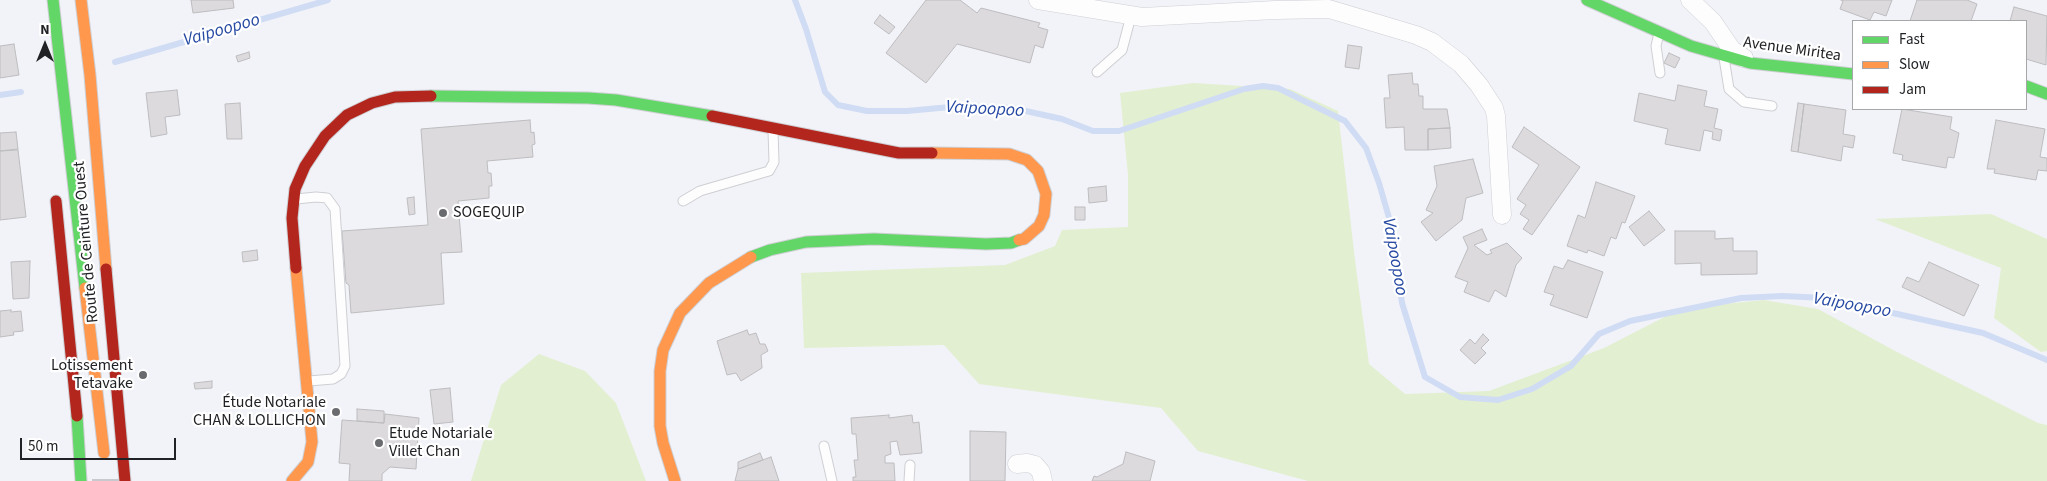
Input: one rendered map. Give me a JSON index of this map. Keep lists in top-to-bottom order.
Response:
{
  "streets": {
    "main road": ["Avenue Miritea", "Route de Ceinture Ouest"]
  },
  "water": ["Vaipoopoo"],
  "places": [
    "SOGEQUIP",
    "Lotissement Tetavake",
    "Étude Notariale CHAN & LOLLICHON",
    "Etude Notariale Villet Chan"
  ],
  "legend": ["Fast", "Slow", "Jam"],
  "scale_bar": "50 m",
  "north": "top"
}
